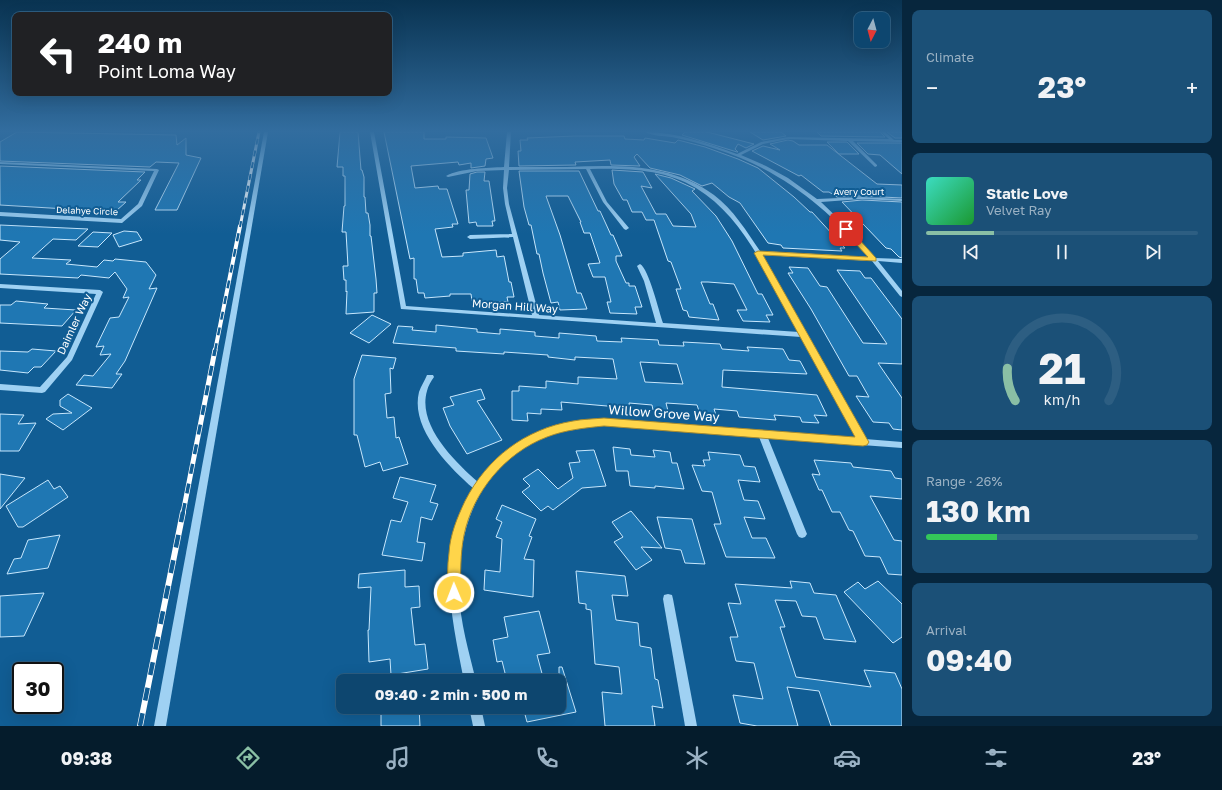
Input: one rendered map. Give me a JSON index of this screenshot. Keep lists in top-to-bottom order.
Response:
{
  "streets": {
    "street": [
      "Avery Court",
      "Delahye Circle",
      "Morgan Hill Way",
      "Daimler Way",
      "Willow Grove Way"
    ]
  },
  "north": "bottom",
  "page": {
    "tile": [
      "Climate",
      ["Range · 26%", "130 km"],
      ["Arrival", "09:40"]
    ],
    "turn": ["240 m", "Point Loma Way"],
    "heat": ["−", "23°", "+"],
    "song": ["Static Love", "Velvet Ray"],
    "limit": "30",
    "trip": "09:40 · 2 min · 500 m",
    "tabs": ["09:38", "23°"],
    "gauge": ["21", "km/h"]
  }
}
